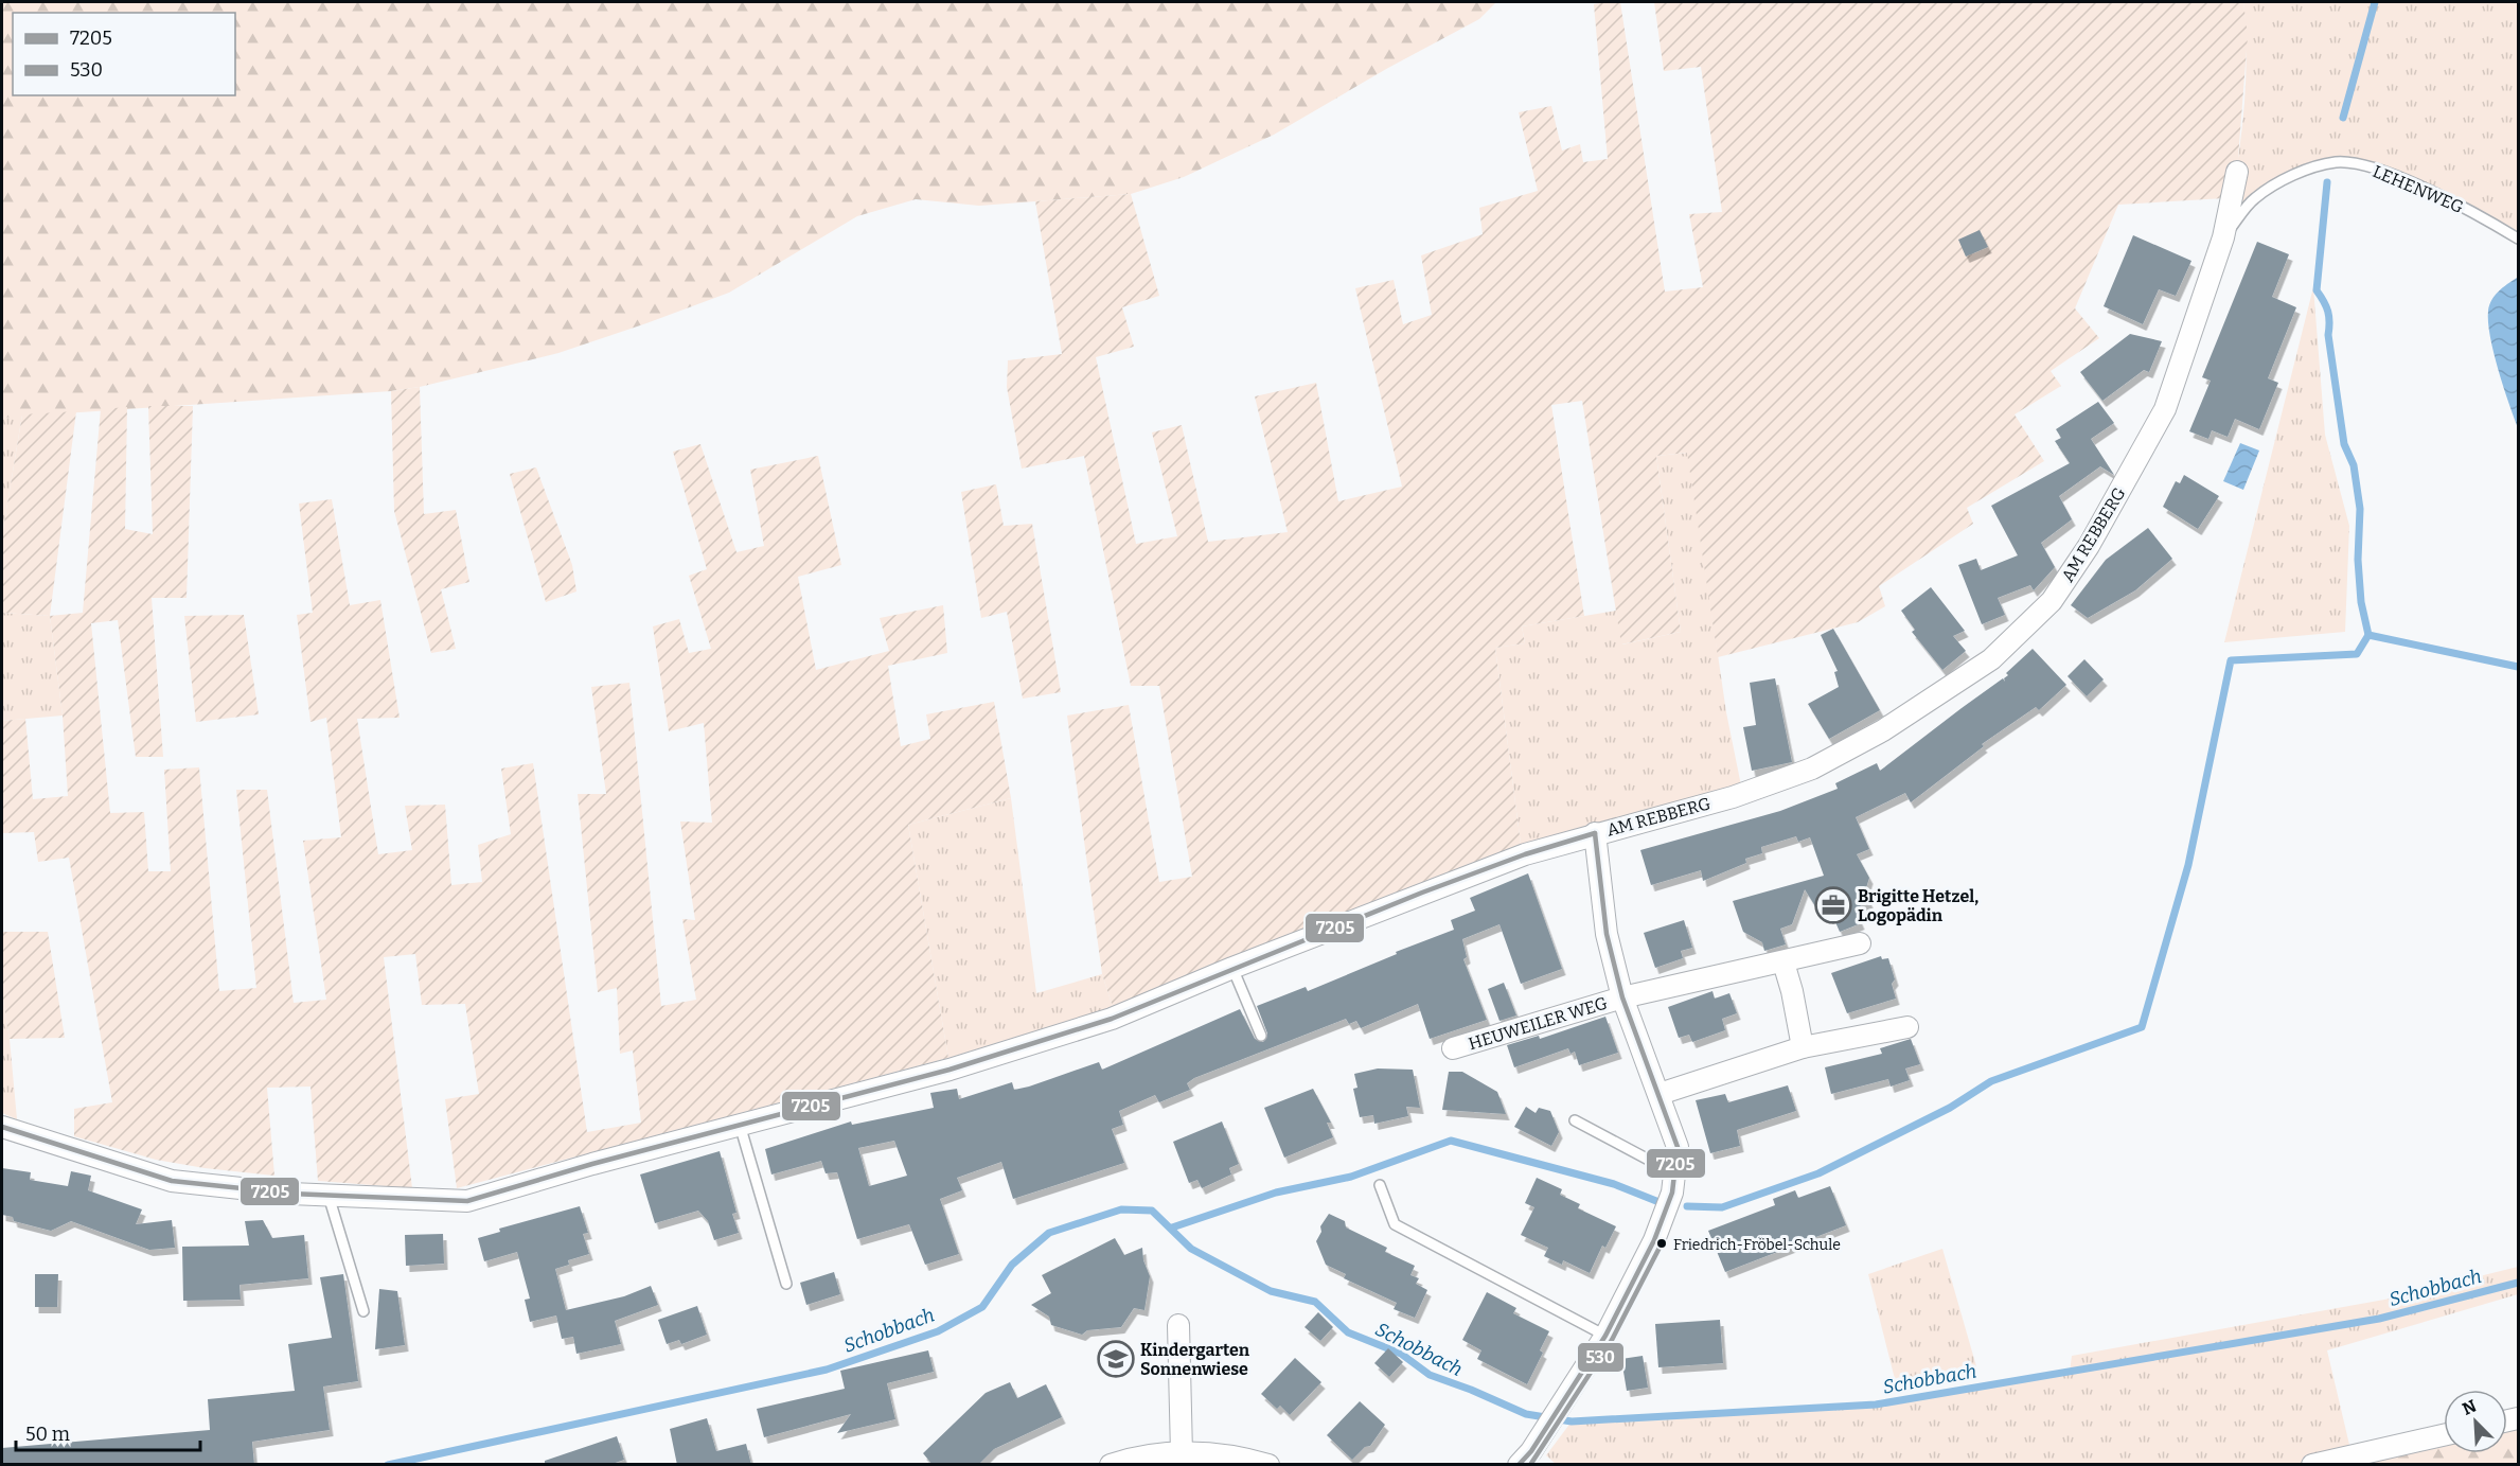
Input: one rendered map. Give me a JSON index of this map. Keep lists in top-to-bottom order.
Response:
{
  "streets": {
    "street": ["AM REBBERG", "HEUWEILER WEG"],
    "lane": ["LEHENWEG"]
  },
  "crossings": [
    ["LEHENWEG", "AM REBBERG"],
    ["AM REBBERG", "HEUWEILER WEG"]
  ],
  "water": ["Schobbach"],
  "places": {
    "office": ["Brigitte Hetzel, Logopädin"],
    "other": ["Friedrich-Fröbel-Schule"],
    "school or university": ["Kindergarten Sonnenwiese"]
  },
  "lines": ["transit line 7205", "transit line 530"],
  "legend": ["7205", "530"],
  "scale_bar": "50 m",
  "north": "top left"
}
